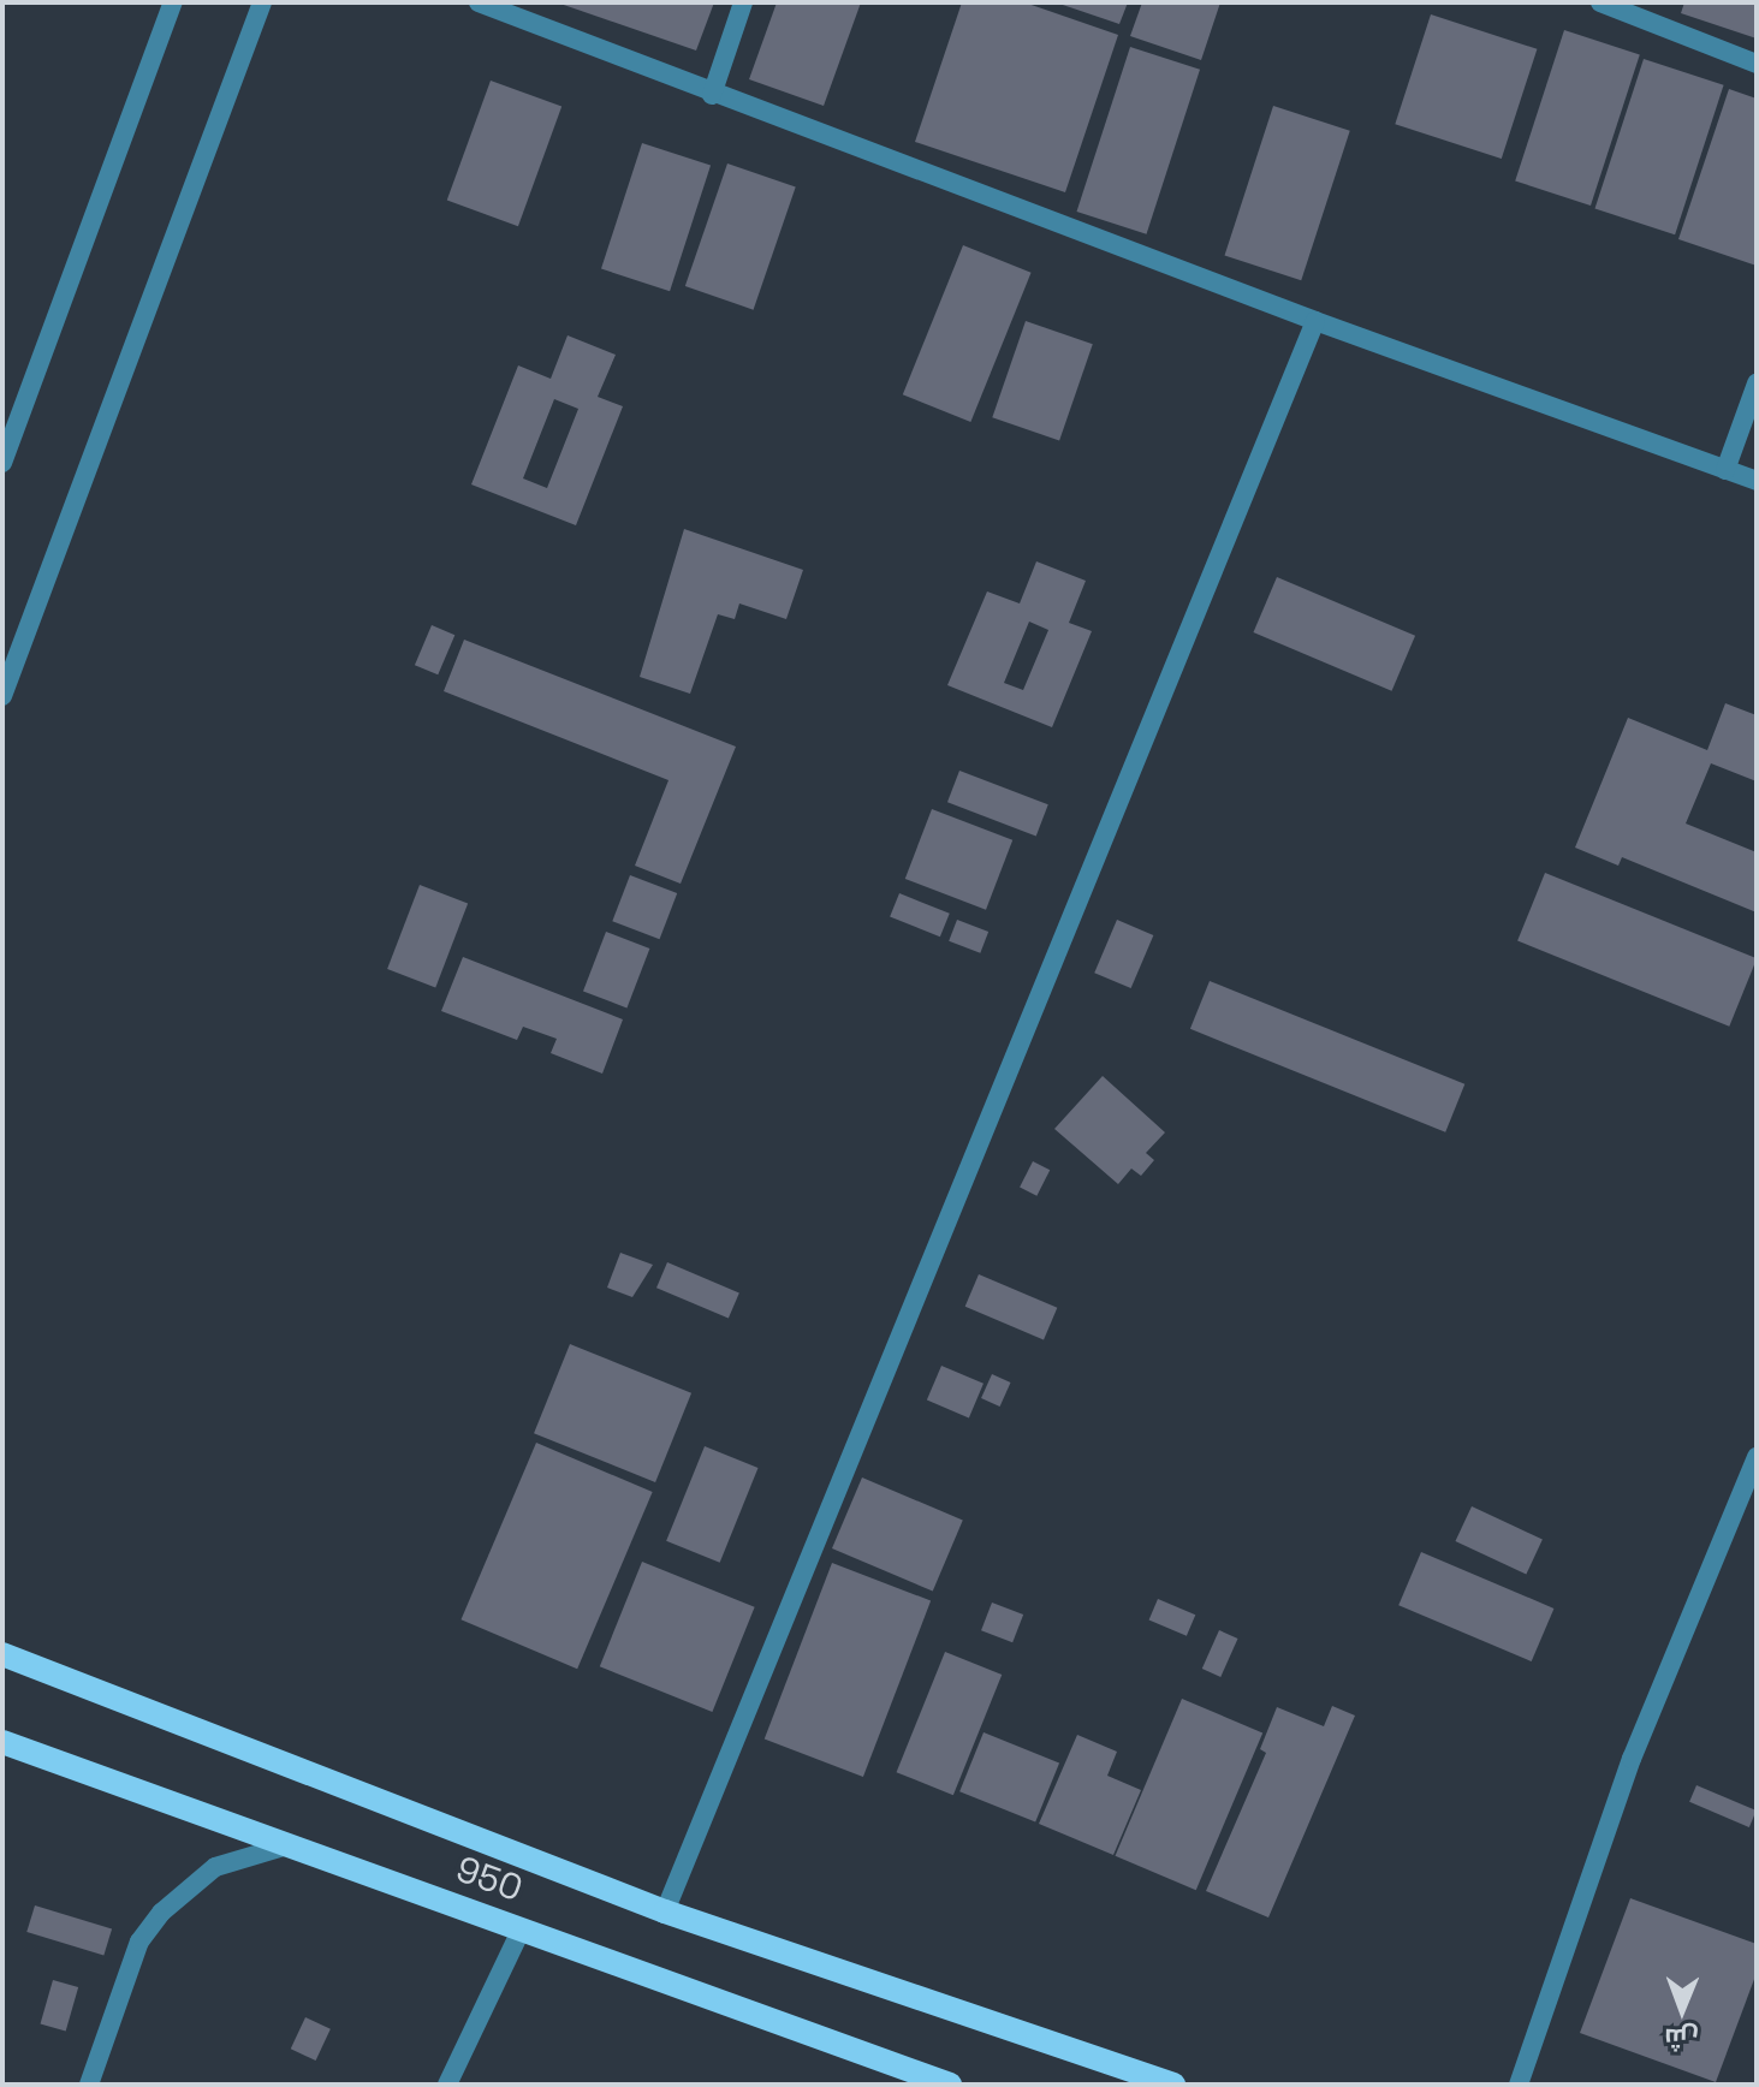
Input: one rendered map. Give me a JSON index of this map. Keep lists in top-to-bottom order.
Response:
{
  "streets": {
    "main road": ["950"]
  },
  "north": "bottom"
}
